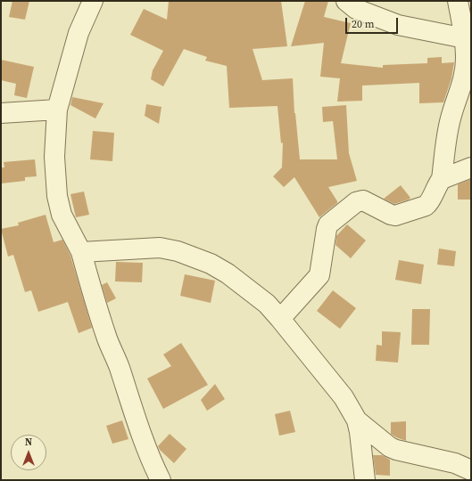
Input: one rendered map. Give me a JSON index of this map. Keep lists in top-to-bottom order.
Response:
{
  "scale_bar": "20 m",
  "north": "top"
}
